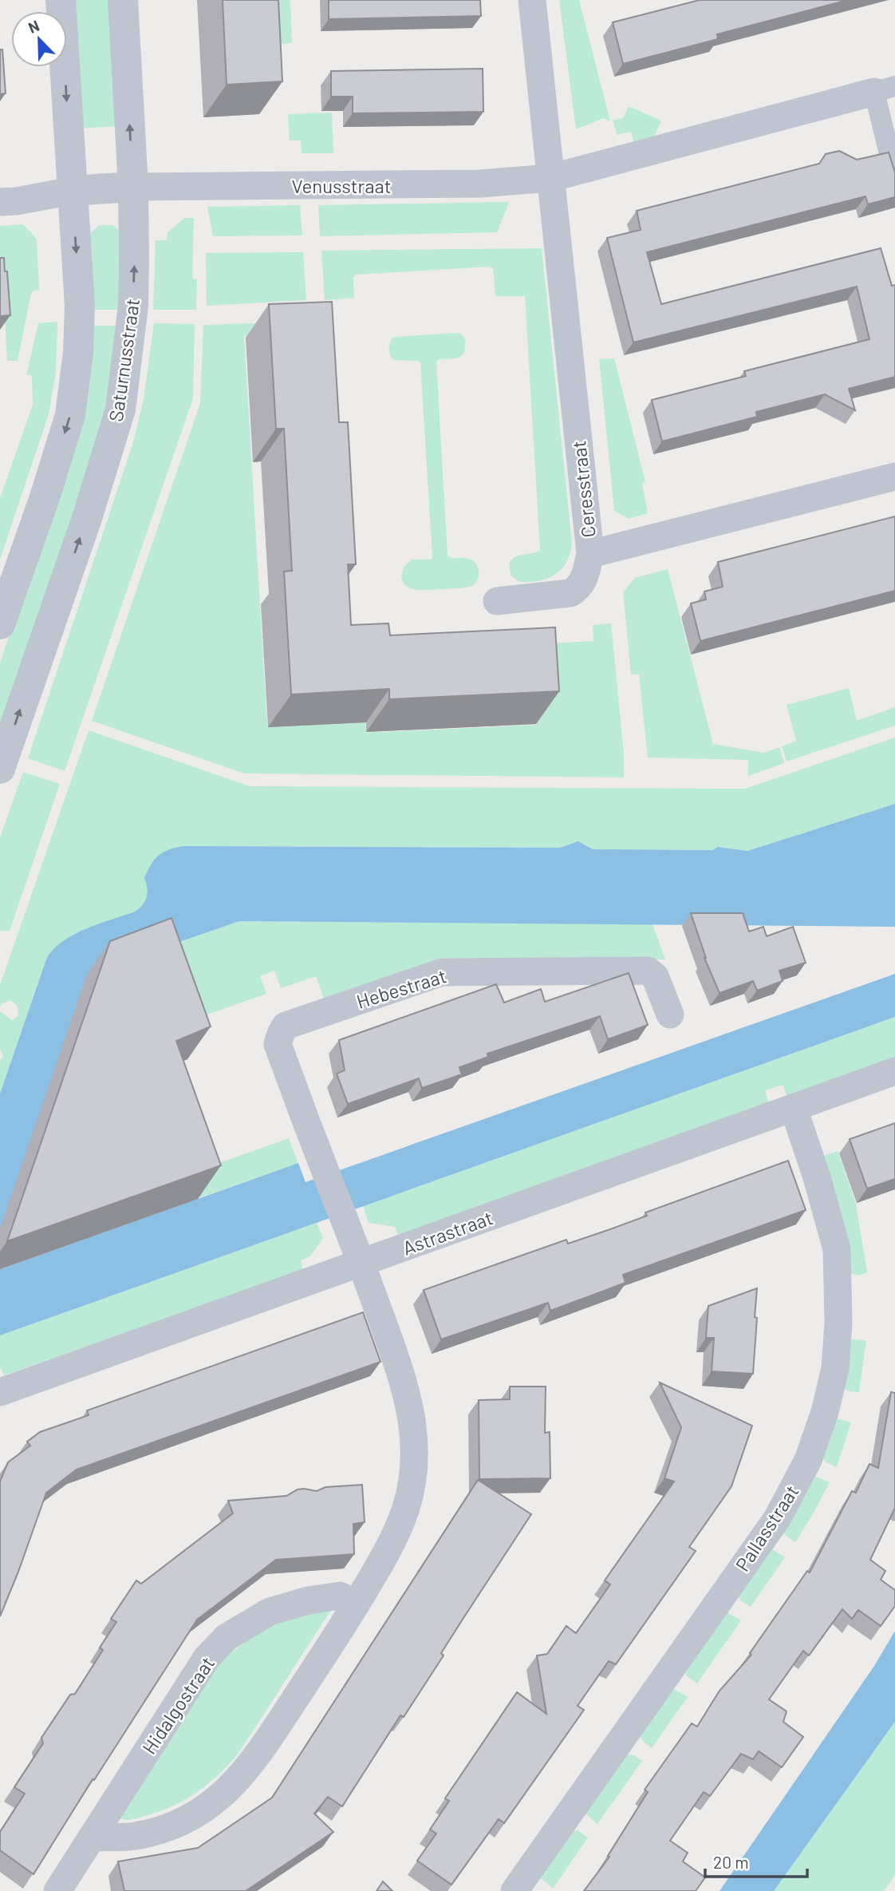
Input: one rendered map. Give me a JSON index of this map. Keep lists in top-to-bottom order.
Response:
{
  "streets": {
    "street": [
      "Venusstraat",
      "Saturnusstraat",
      "Ceresstraat",
      "Hebestraat",
      "Astrastraat",
      "Pallasstraat",
      "Hidalgostraat"
    ]
  },
  "crossings": [
    ["Venusstraat", "Saturnusstraat"],
    ["Venusstraat", "Ceresstraat"],
    ["Hebestraat", "Astrastraat"],
    ["Astrastraat", "Pallasstraat"]
  ],
  "scale_bar": "20 m",
  "north": "top left"
}
